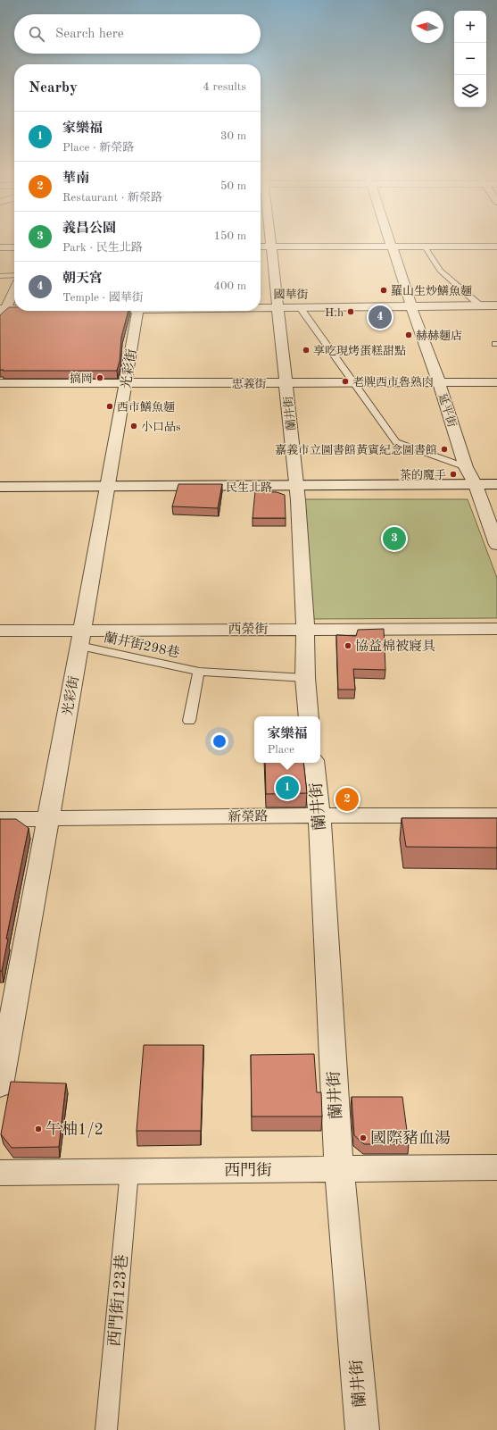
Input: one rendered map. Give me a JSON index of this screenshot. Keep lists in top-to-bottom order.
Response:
{
  "streets": {
    "street": [
      "國華街",
      "光彩街",
      "忠義街",
      "延平街",
      "蘭井街",
      "民生北路",
      "西榮街",
      "新榮路",
      "西門街"
    ],
    "lane": ["蘭井街298巷", "西門街123巷"]
  },
  "crossings": [
    ["國華街", "延平街"],
    ["國華街", "蘭井街"],
    ["光彩街", "忠義街"],
    ["光彩街", "民生北路"],
    ["光彩街", "西榮街"],
    ["光彩街", "蘭井街298巷"],
    ["光彩街", "新榮路"],
    ["忠義街", "延平街"],
    ["忠義街", "蘭井街"],
    ["延平街", "民生北路"],
    ["蘭井街", "民生北路"],
    ["蘭井街", "西榮街"],
    ["蘭井街", "蘭井街298巷"],
    ["蘭井街", "新榮路"],
    ["蘭井街", "西門街"],
    ["西榮街", "蘭井街298巷"],
    ["西門街", "西門街123巷"]
  ],
  "places": [
    "羅山生炒鱔魚麵",
    "H.h",
    "赫赫麵店",
    "享吃現烤蛋糕甜點",
    "搞岡",
    "老牌西市魯熟肉",
    "西市鱔魚麵",
    "小口品s",
    "嘉義市立圖書館黃賓紀念圖書館",
    "茶的魔手",
    "協益棉被寢具",
    "午柚1/2",
    "國際豬血湯"
  ],
  "north": "left",
  "page": {
    "map_buttons": ["+", "−"],
    "search": "Search here",
    "heading": ["Nearby", "4 results"],
    "list": [
      {
        "mark": "1",
        "name": "家樂福",
        "note": "Place · 新榮路",
        "value": "30 m"
      },
      {
        "mark": "2",
        "name": "華南",
        "note": "Restaurant · 新榮路",
        "value": "50 m"
      },
      {
        "mark": "3",
        "name": "義昌公園",
        "note": "Park · 民生北路",
        "value": "150 m"
      },
      {
        "mark": "4",
        "name": "朝天宮",
        "note": "Temple · 國華街",
        "value": "400 m"
      }
    ],
    "pins": [
      "4",
      "3",
      "1",
      "2"
    ],
    "popup": ["家樂福", "Place"]
  }
}
